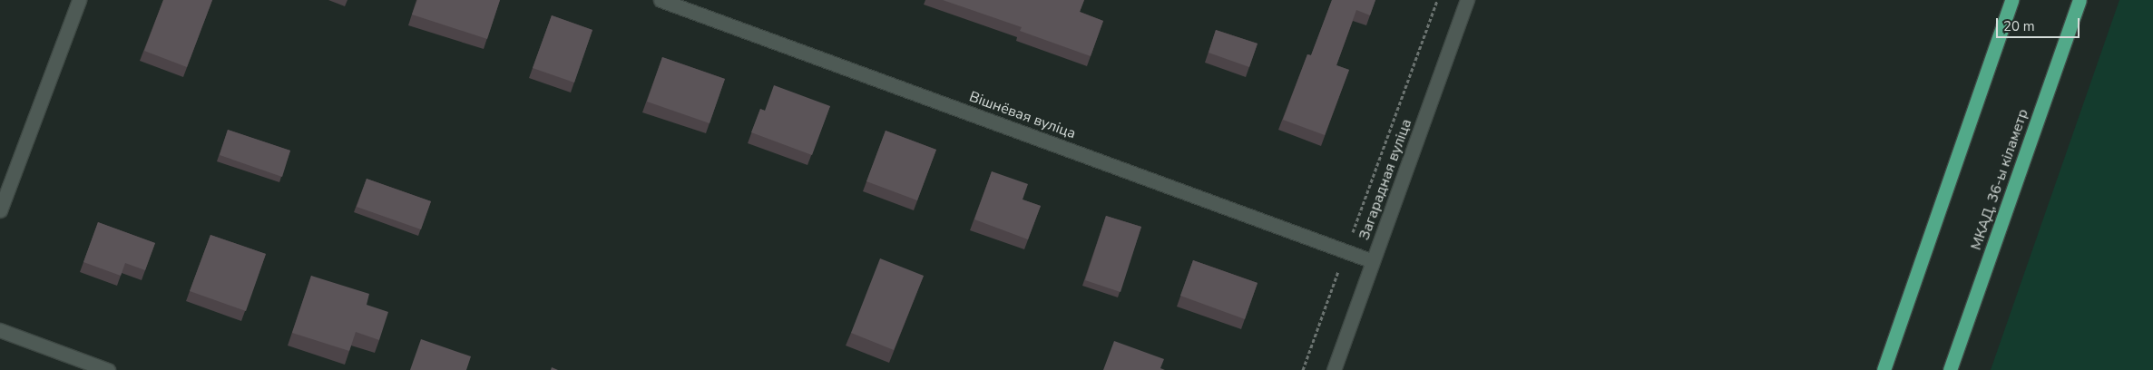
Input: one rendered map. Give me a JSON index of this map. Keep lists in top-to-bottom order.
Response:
{
  "streets": {
    "highway": ["МКАД, 36-ы кіламетр"],
    "street": ["Вішнёвая вуліца", "Загарадная вуліца"]
  },
  "crossings": [
    ["Вішнёвая вуліца", "Загарадная вуліца"]
  ],
  "scale_bar": "20 m"
}
